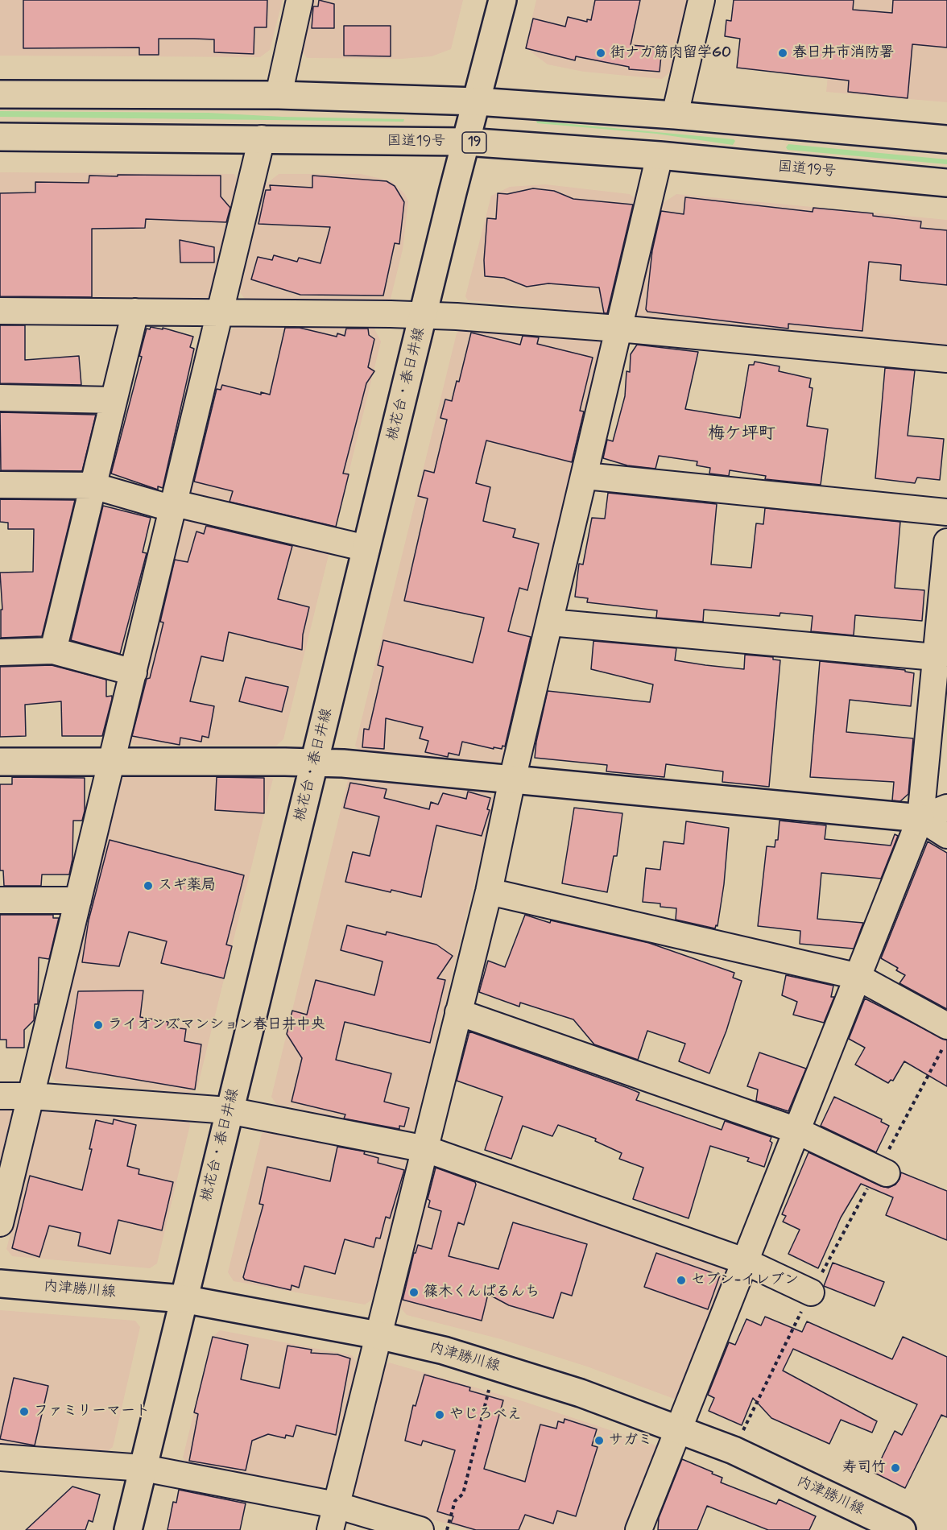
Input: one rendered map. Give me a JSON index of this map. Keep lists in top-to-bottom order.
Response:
{
  "streets": {
    "main road": [
      "国道19号",
      "19",
      "桃花台・春日井線",
      "内津勝川線"
    ]
  },
  "crossings": [
    ["国道19号", "桃花台・春日井線"],
    ["桃花台・春日井線", "内津勝川線"]
  ],
  "districts": ["梅ケ坪町"],
  "places": [
    "街ナカ筋肉留学GO",
    "春日井市消防署",
    "スギ薬局",
    "ライオンズマンション春日井中央",
    "セブン-イレブン",
    "篠木くんぱるんち",
    "ファミリーマート",
    "やじろべえ",
    "サガミ",
    "寿司竹"
  ]
}
